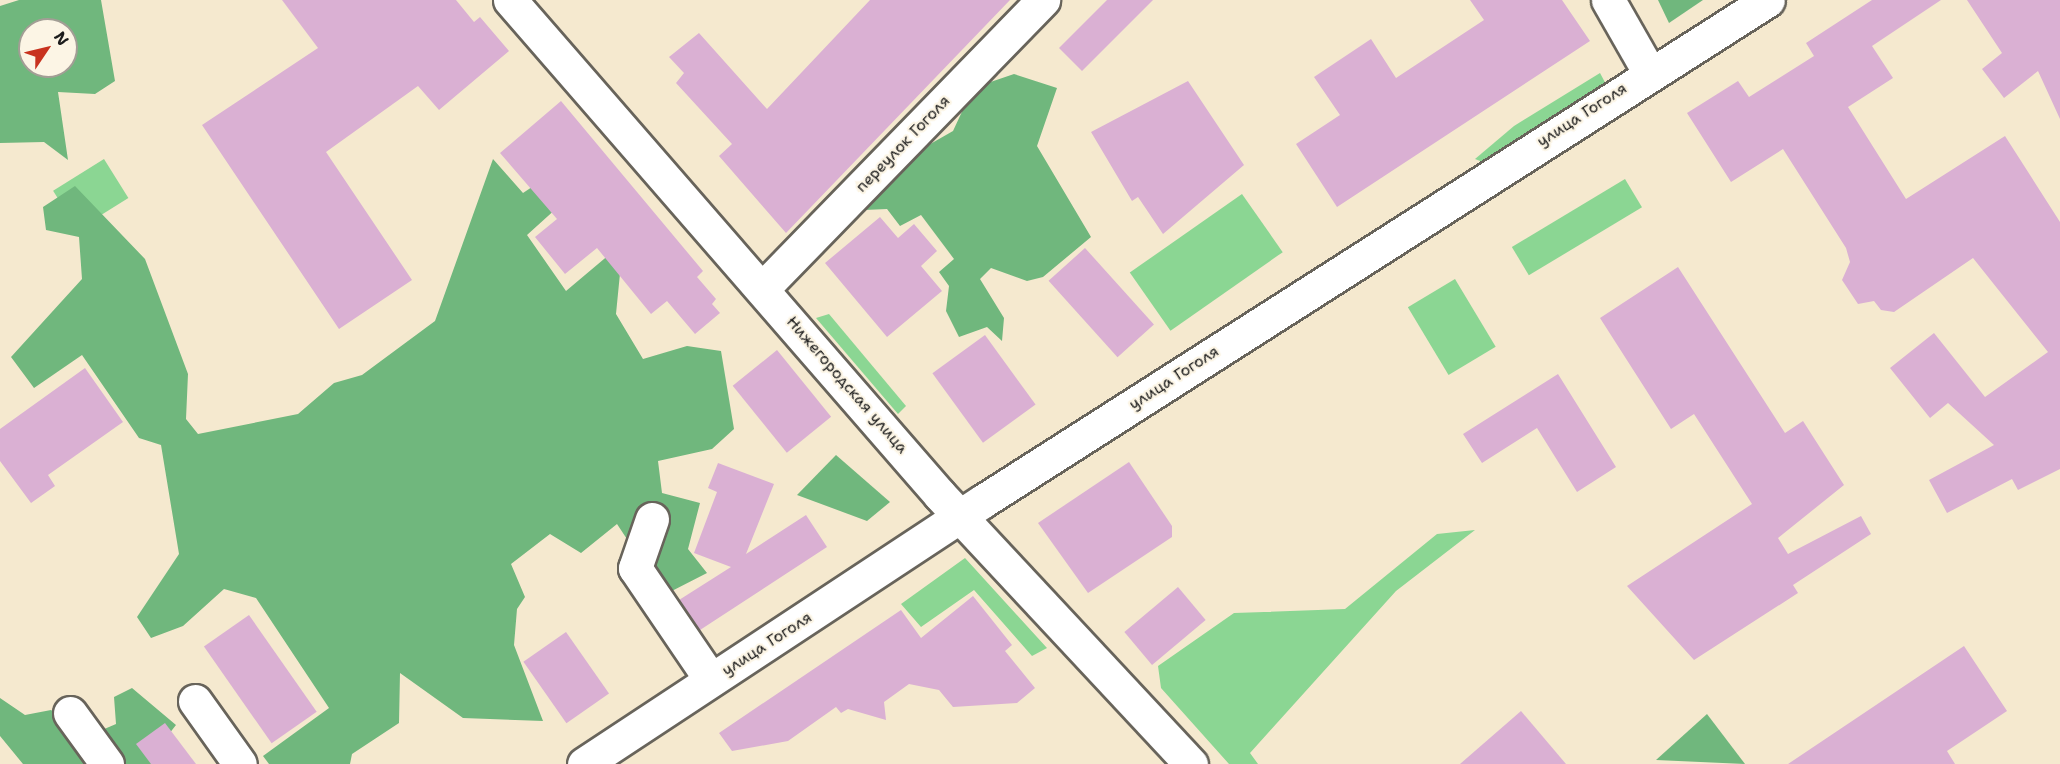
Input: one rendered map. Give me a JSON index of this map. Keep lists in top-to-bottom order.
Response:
{
  "streets": {
    "street": ["улица Гоголя", "переулок Гоголя", "Нижегородская улица"]
  },
  "crossings": [
    ["улица Гоголя", "Нижегородская улица"],
    ["переулок Гоголя", "Нижегородская улица"]
  ],
  "north": "top right"
}
